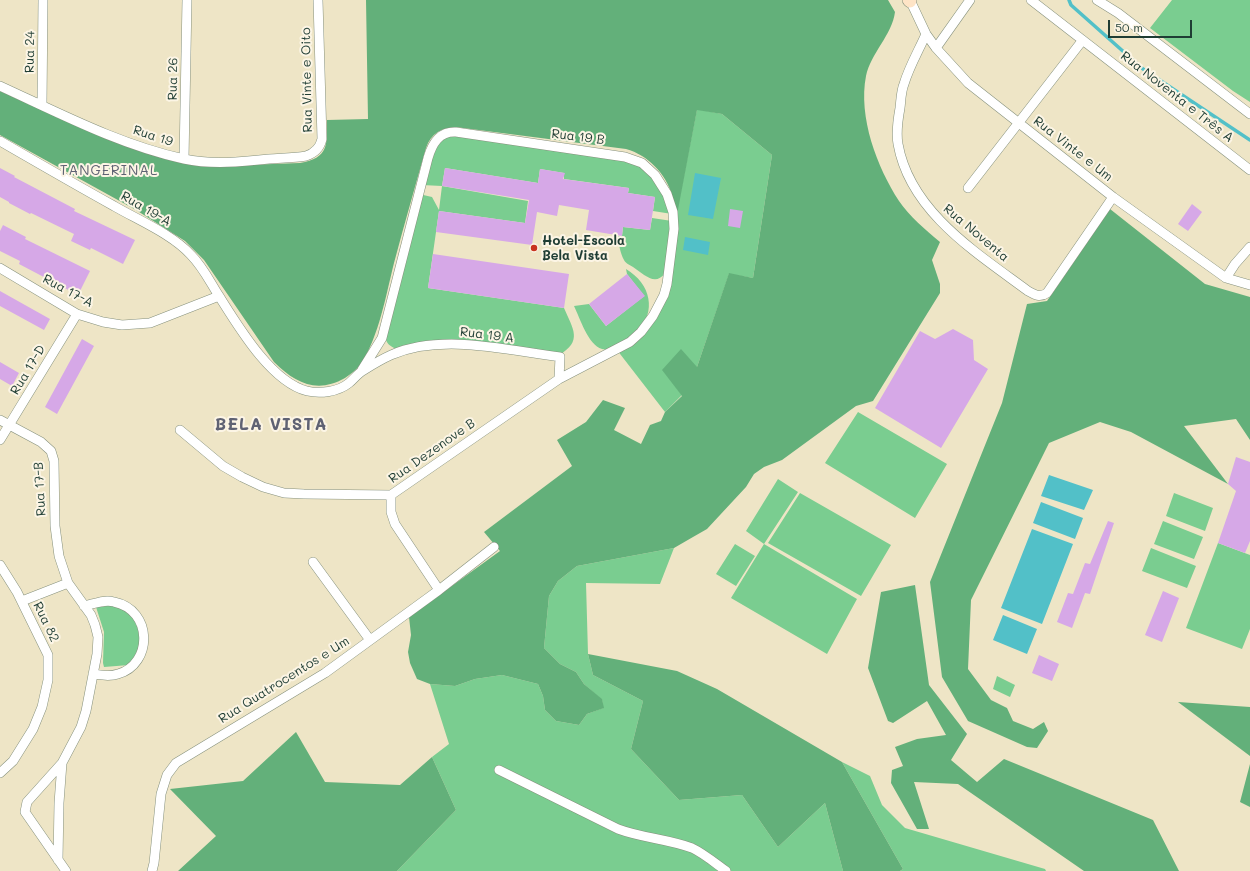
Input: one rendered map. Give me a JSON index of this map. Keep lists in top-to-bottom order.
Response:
{
  "streets": {
    "street": [
      "Rua 24",
      "Rua 26",
      "Rua Vinte e Oito",
      "Rua Noventa e Três A",
      "Rua 19",
      "Rua 19 B",
      "Rua Vinte e Um",
      "Rua 19-A",
      "Rua Noventa",
      "Rua 17-A",
      "Rua 19 A",
      "Rua 17-D",
      "Rua Dezenove B",
      "Rua 17-B",
      "Rua 82",
      "Rua Quatrocentos e Um"
    ]
  },
  "crossings": [
    ["Rua 24", "Rua 19"],
    ["Rua 26", "Rua 19"],
    ["Rua Vinte e Oito", "Rua 19"],
    ["Rua 19 B", "Rua 19-A"],
    ["Rua 19 B", "Rua 19 A"],
    ["Rua 19 B", "Rua Dezenove B"],
    ["Rua Vinte e Um", "Rua Noventa"],
    ["Rua 19-A", "Rua 17-A"],
    ["Rua 17-A", "Rua 17-D"],
    ["Rua 19 A", "Rua Dezenove B"],
    ["Rua 17-D", "Rua 17-B"]
  ],
  "districts": ["TANGERINAL", "BELA VISTA"],
  "places": ["Hotel-Escola Bela Vista"],
  "scale_bar": "50 m"
}
